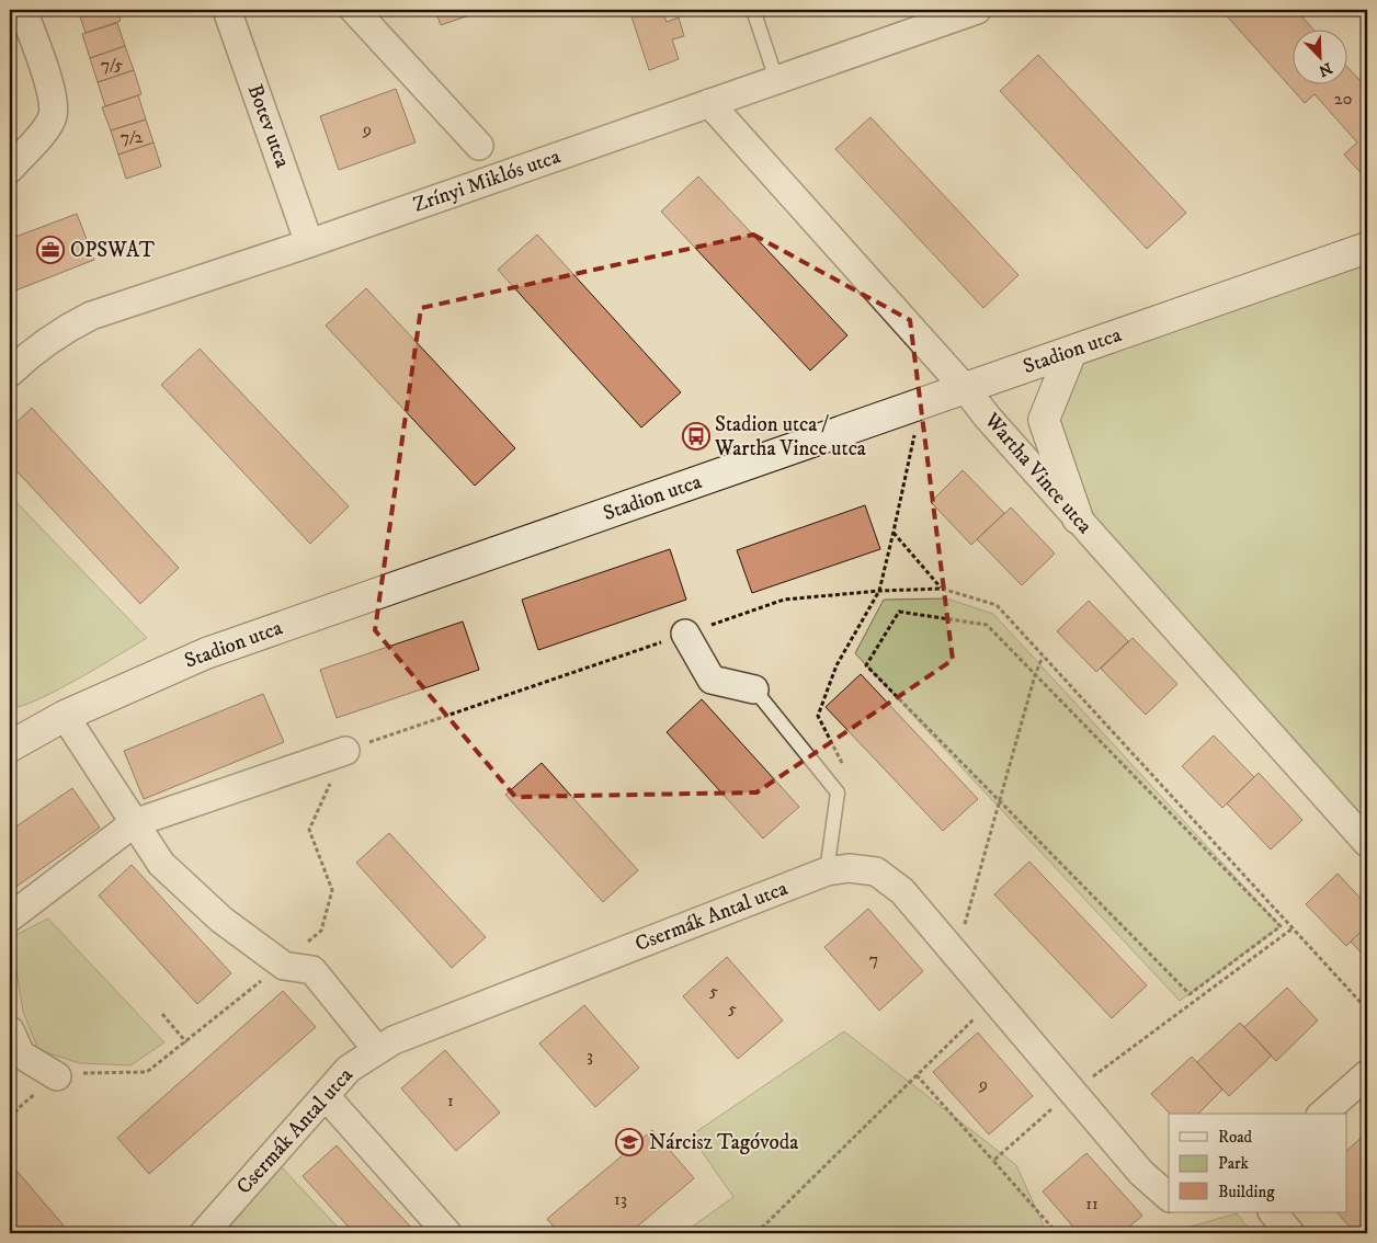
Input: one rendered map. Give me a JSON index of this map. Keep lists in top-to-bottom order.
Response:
{
  "streets": {
    "street": [
      "Botev utca",
      "Zrínyi Miklós utca",
      "Stadion utca",
      "Wartha Vince utca",
      "Csermák Antal utca"
    ]
  },
  "crossings": [
    ["Botev utca", "Zrínyi Miklós utca"],
    ["Zrínyi Miklós utca", "Wartha Vince utca"],
    ["Stadion utca", "Wartha Vince utca"]
  ],
  "places": {
    "office": ["OPSWAT"],
    "bus stop": ["Stadion utca / Wartha Vince utca"],
    "school or university": ["Nárcisz Tagóvoda"]
  },
  "house_numbers": [
    "7/5",
    "20",
    "9",
    "7/2",
    "7",
    "5",
    "5",
    "3",
    "9",
    "1",
    "13",
    "11"
  ],
  "legend": ["Road", "Park", "Building"],
  "north": "bottom right"
}
